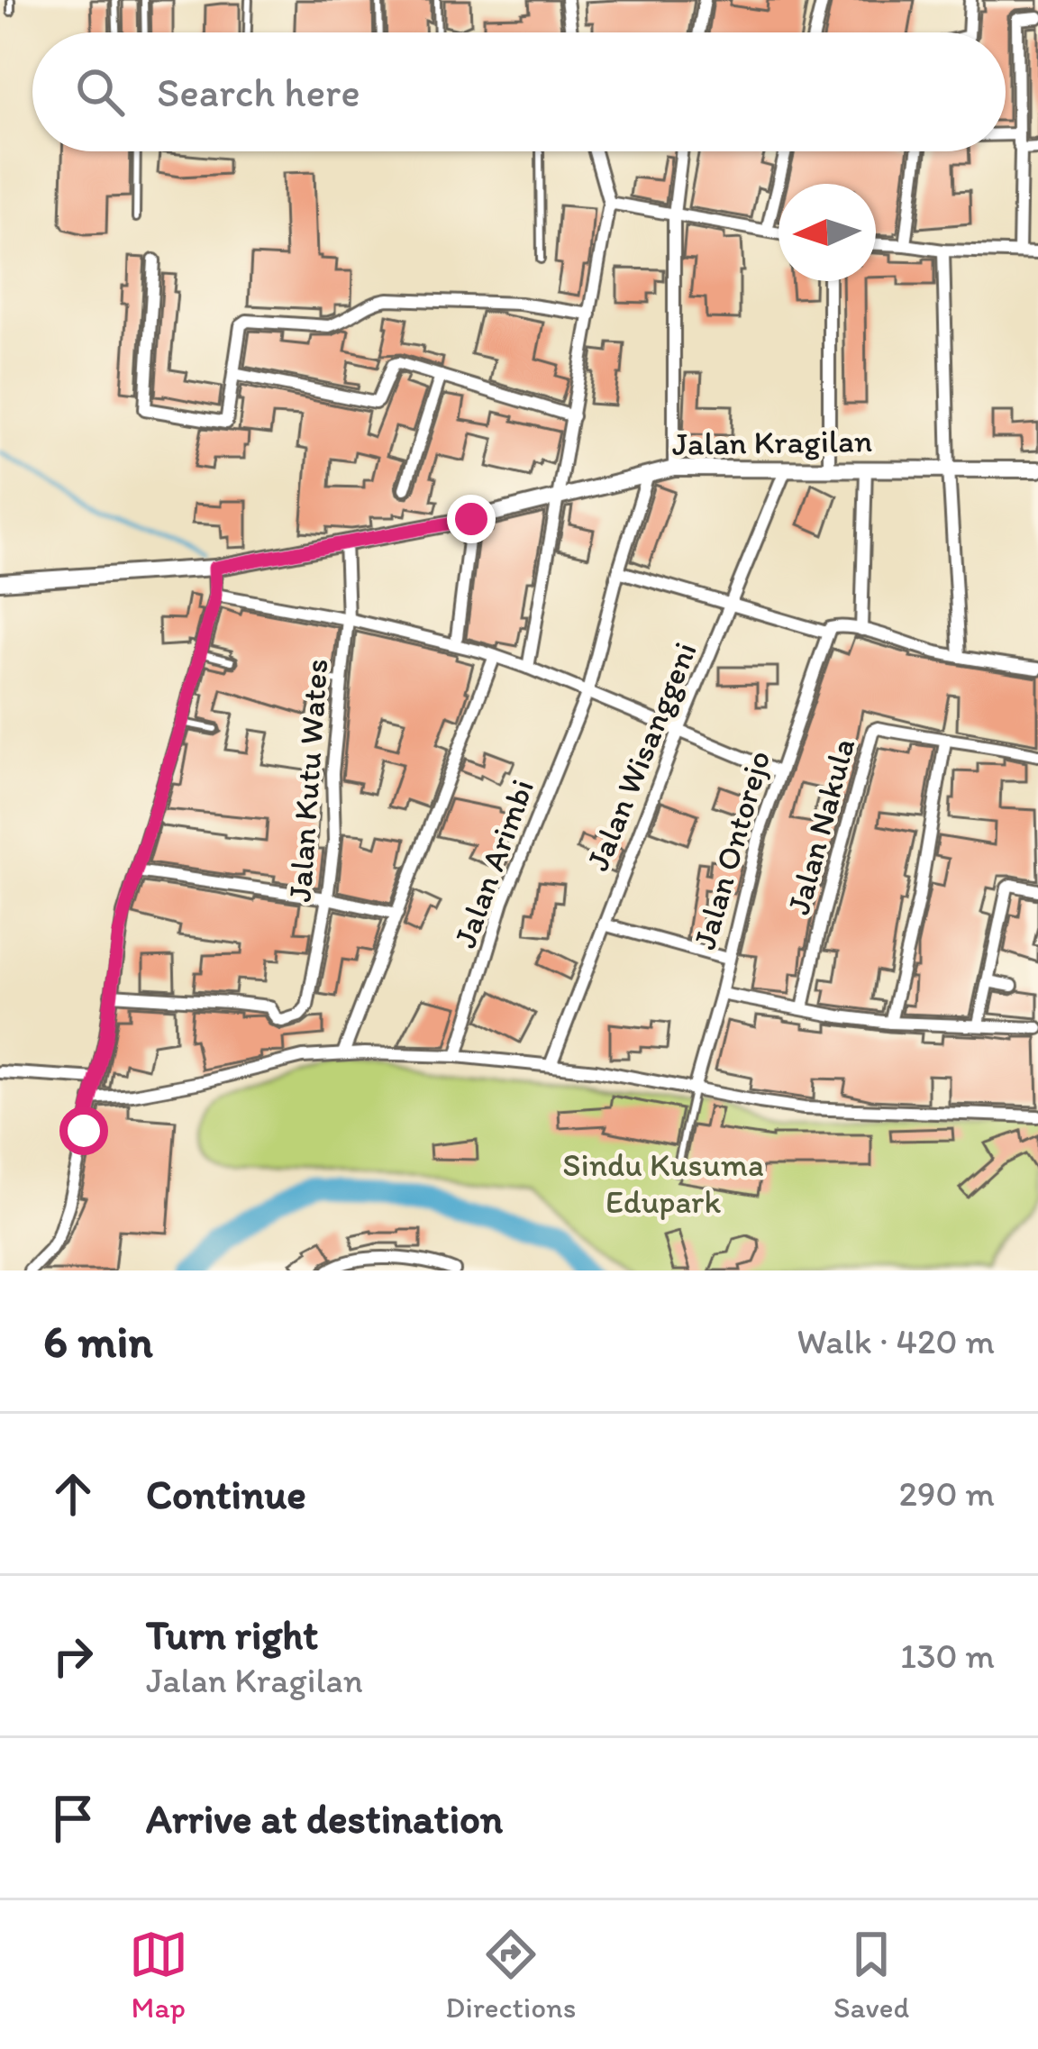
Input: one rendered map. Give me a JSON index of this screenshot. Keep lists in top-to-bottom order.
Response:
{
  "streets": {
    "street": [
      "Jalan Kragilan",
      "Jalan Wisanggeni",
      "Jalan Kutu Wates",
      "Jalan Nakula",
      "Jalan Ontorejo",
      "Jalan Arimbi"
    ]
  },
  "crossings": [
    ["Jalan Kragilan", "Jalan Wisanggeni"],
    ["Jalan Kragilan", "Jalan Kutu Wates"],
    ["Jalan Kragilan", "Jalan Arimbi"]
  ],
  "parks": ["Sindu Kusuma Edupark"],
  "north": "left",
  "page": {
    "search": "Search here",
    "heading": ["6 min", "Walk · 420 m"],
    "list": [
      ["Continue", "290 m"],
      ["Turn right", "Jalan Kragilan", "130 m"],
      "Arrive at destination"
    ],
    "nav": ["Map", "Directions", "Saved"]
  }
}
